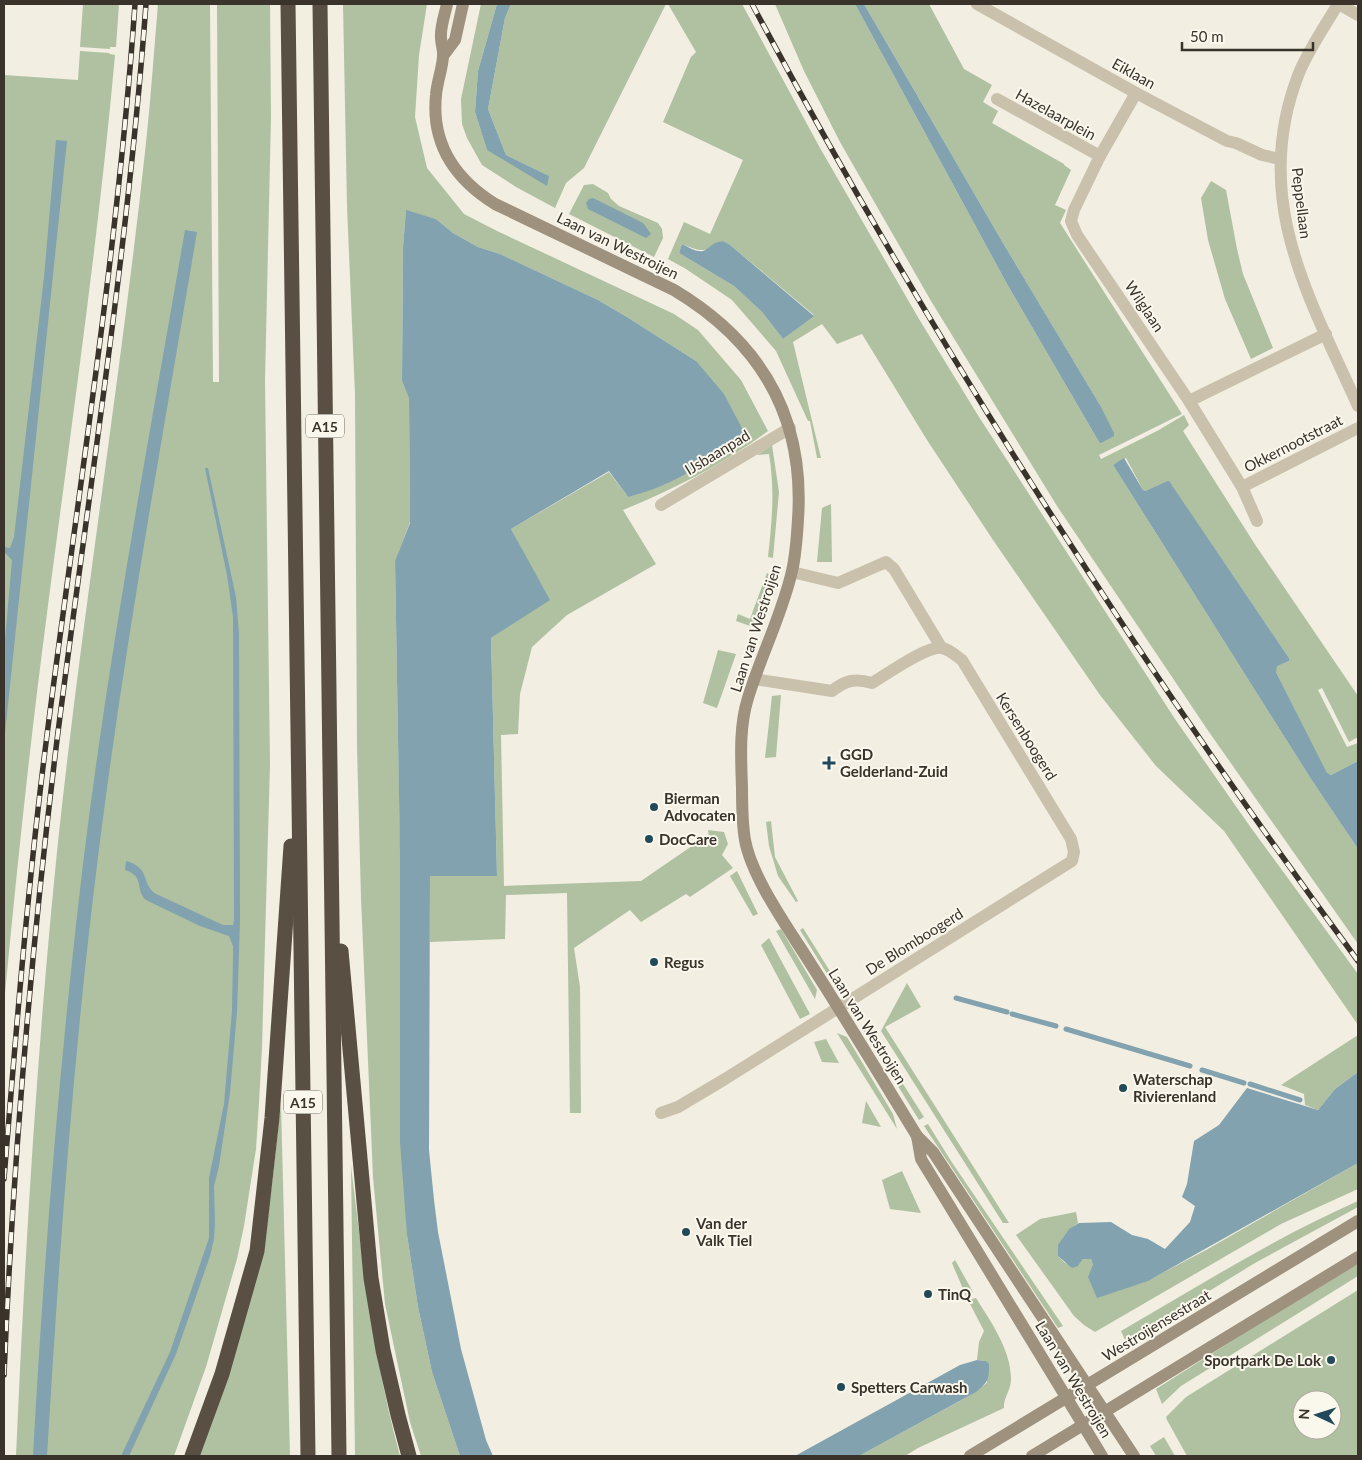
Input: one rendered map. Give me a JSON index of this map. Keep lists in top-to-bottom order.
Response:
{
  "streets": {
    "highway": ["A15"],
    "street": [
      "Eiklaan",
      "Hazelaarplein",
      "Peppellaan",
      "Laan van Westroijen",
      "Wilglaan",
      "Okkernootstraat",
      "IJsbaanpad",
      "Kersenboogerd",
      "De Blomboogerd",
      "Westroijensestraat"
    ]
  },
  "crossings": [
    ["Eiklaan", "Peppellaan"],
    ["Eiklaan", "Wilglaan"],
    ["Hazelaarplein", "Wilglaan"],
    ["Laan van Westroijen", "IJsbaanpad"],
    ["Laan van Westroijen", "Kersenboogerd"],
    ["Laan van Westroijen", "De Blomboogerd"],
    ["Laan van Westroijen", "Westroijensestraat"],
    ["Wilglaan", "Okkernootstraat"],
    ["Kersenboogerd", "De Blomboogerd"]
  ],
  "places": {
    "health": ["GGD Gelderland-Zuid"],
    "other": [
      "Bierman Advocaten",
      "DocCare",
      "Regus",
      "Waterschap Rivierenland",
      "Van der Valk Tiel",
      "TinQ",
      "Sportpark De Lok",
      "Spetters Carwash"
    ]
  },
  "scale_bar": "50 m",
  "north": "left"
}
